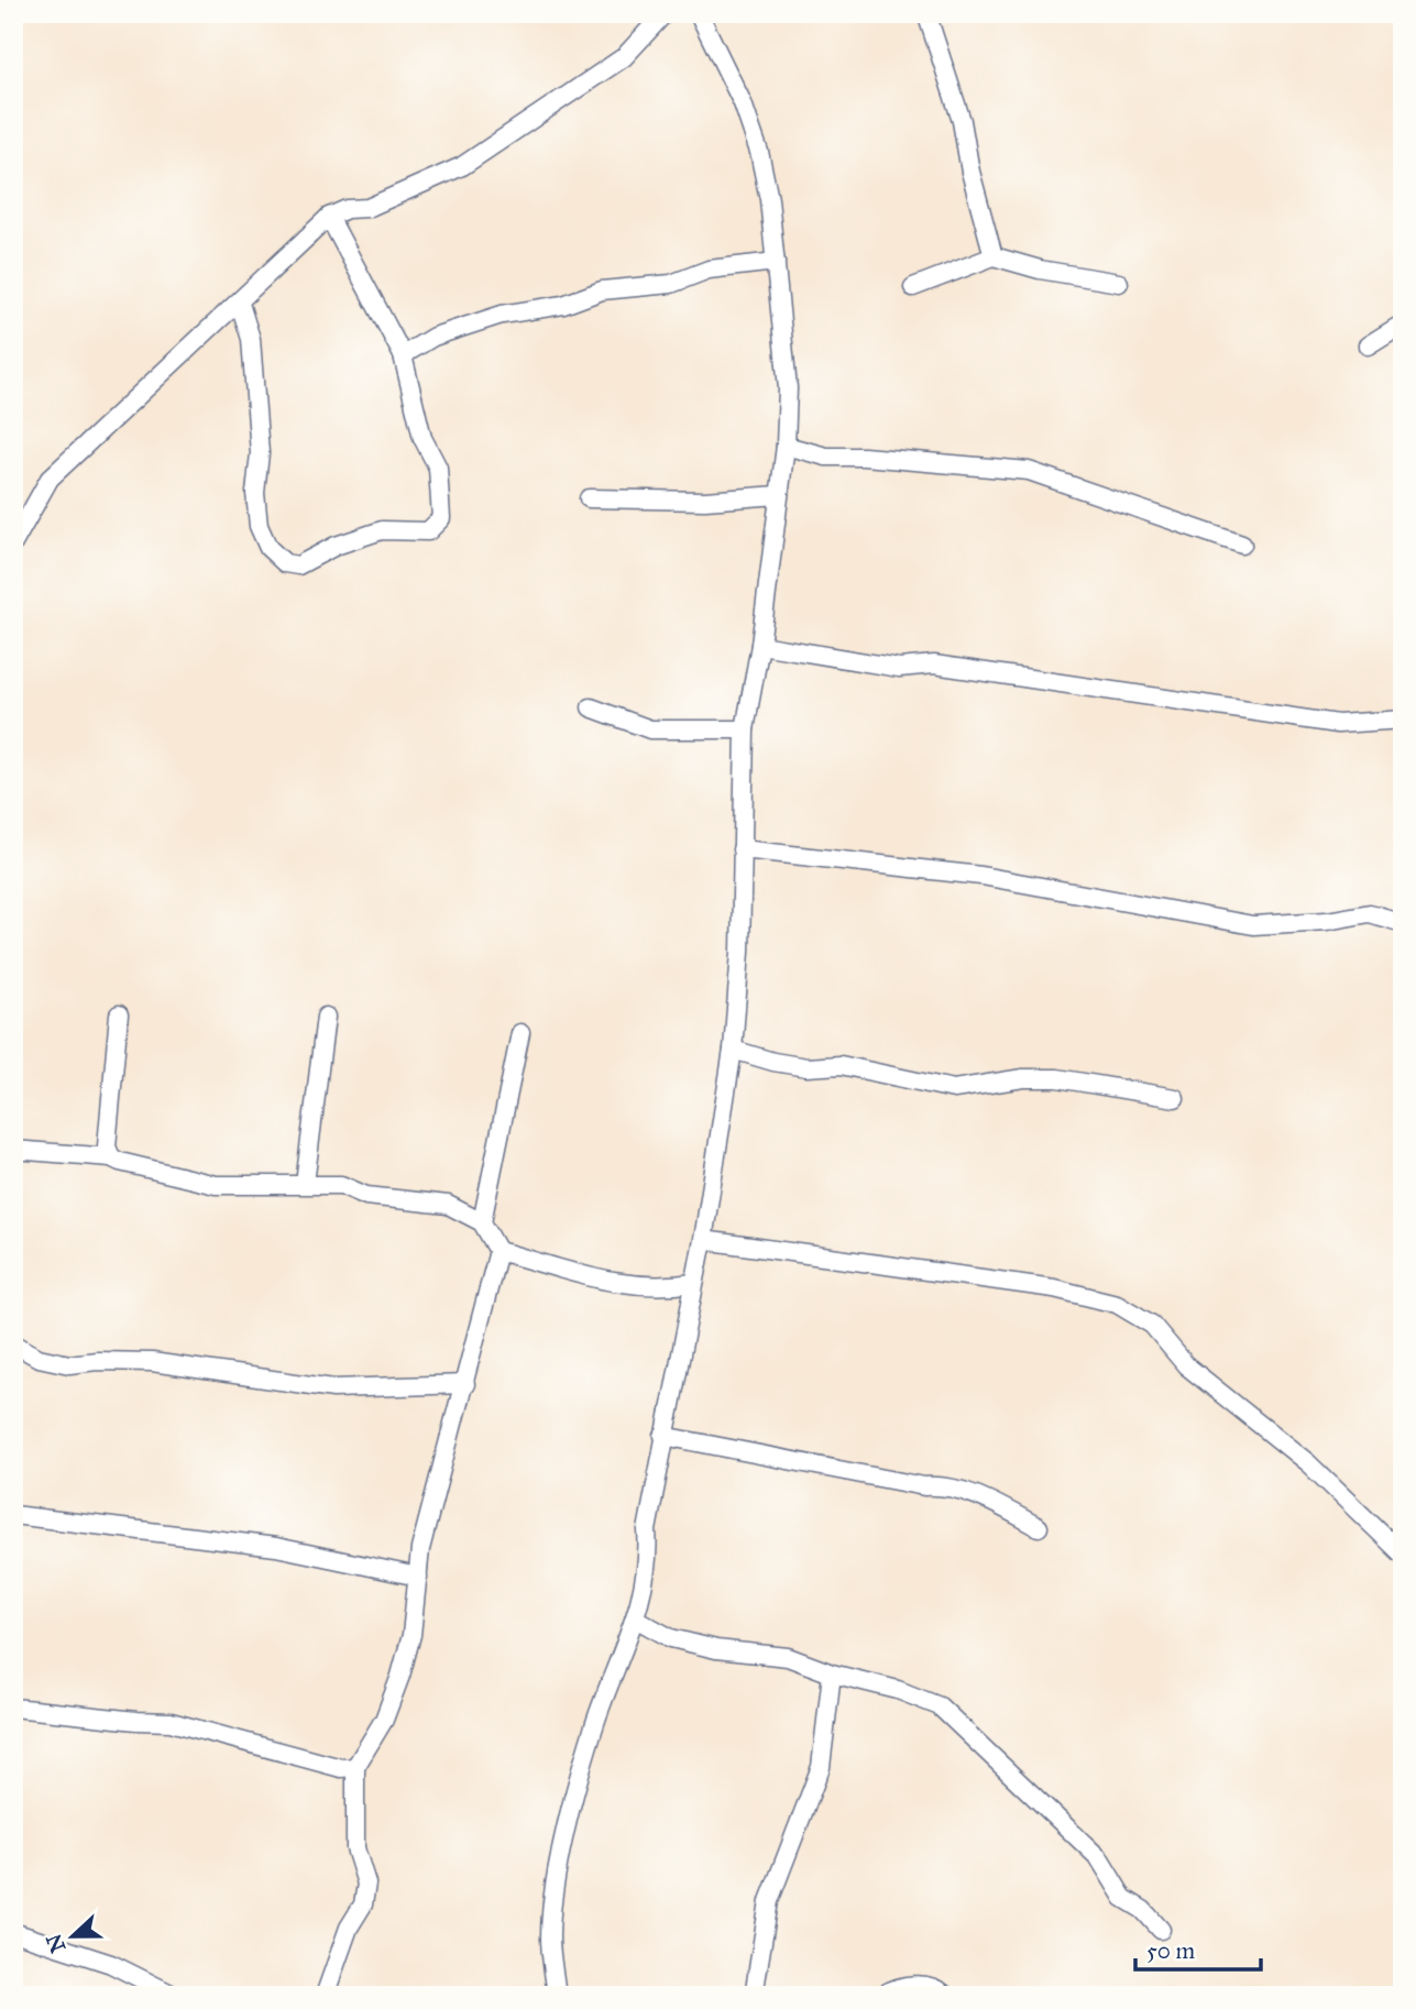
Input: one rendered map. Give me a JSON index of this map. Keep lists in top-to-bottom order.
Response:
{
  "scale_bar": "50 m",
  "north": "left"
}
